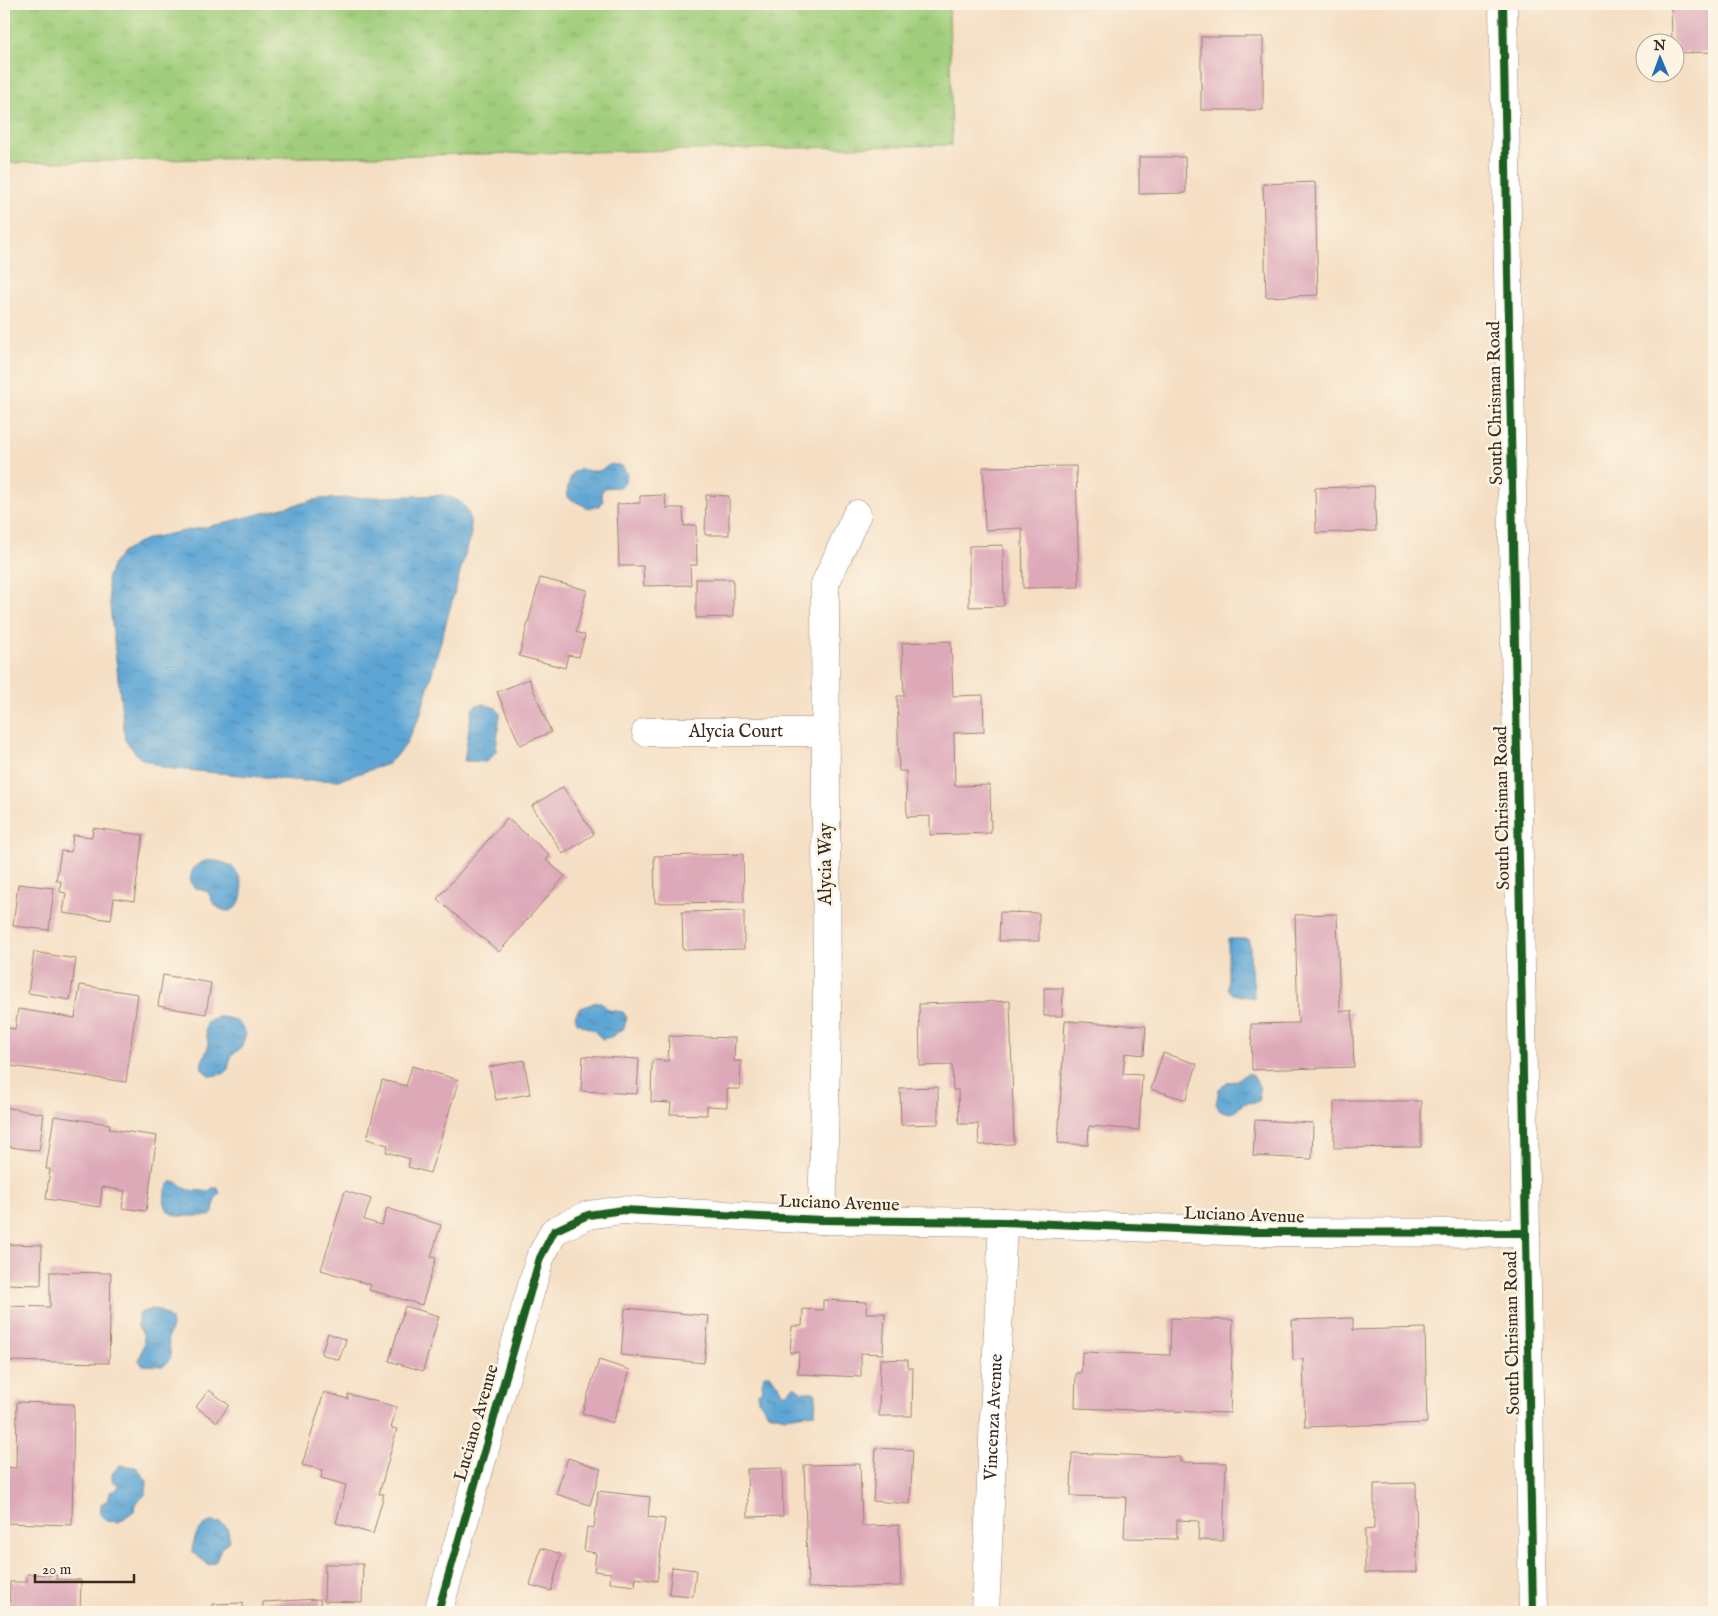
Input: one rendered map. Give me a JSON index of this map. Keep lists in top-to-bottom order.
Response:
{
  "streets": {
    "street": [
      "South Chrisman Road",
      "Alycia Court",
      "Alycia Way",
      "Luciano Avenue",
      "Vincenza Avenue"
    ]
  },
  "crossings": [
    ["South Chrisman Road", "Luciano Avenue"],
    ["Alycia Court", "Alycia Way"],
    ["Alycia Way", "Luciano Avenue"],
    ["Luciano Avenue", "Vincenza Avenue"]
  ],
  "scale_bar": "20 m",
  "north": "top"
}
